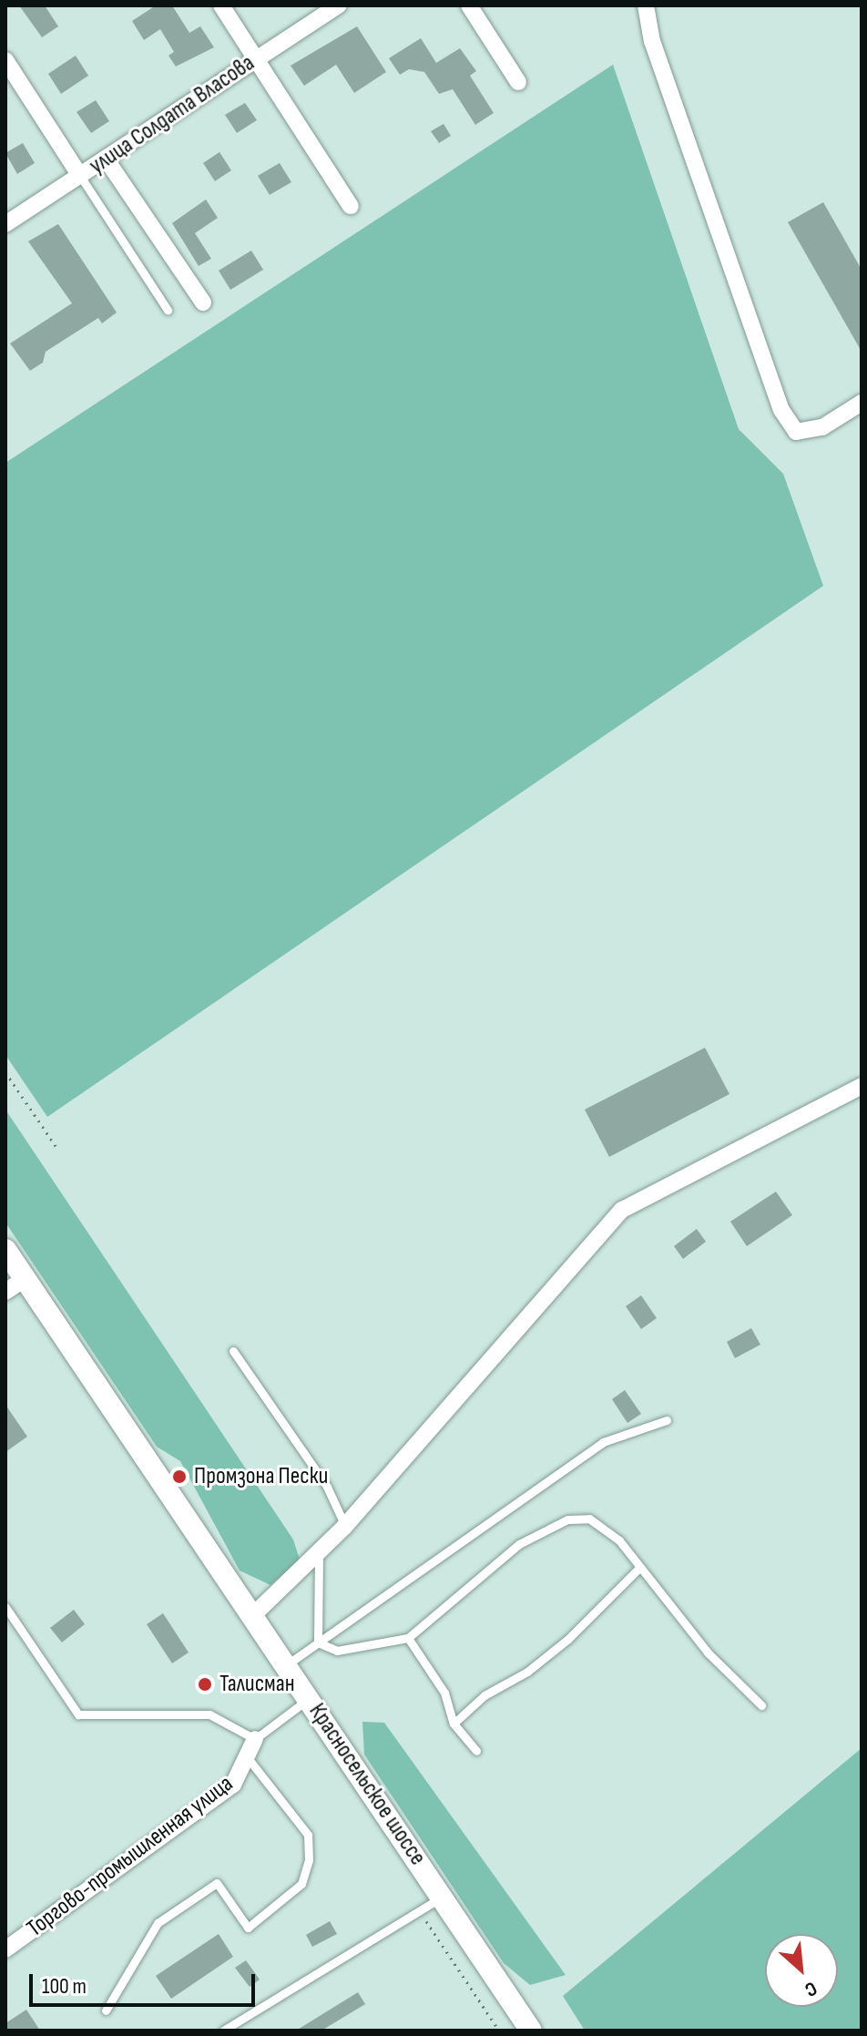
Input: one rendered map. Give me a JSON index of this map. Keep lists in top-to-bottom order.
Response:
{
  "streets": {
    "main road": ["Красносельское шоссе"],
    "street": ["улица Солдата Власова", "Торгово-промышленная улица"]
  },
  "places": ["Промзона Пески", "Талисман"],
  "scale_bar": "100 m",
  "north": "bottom right"
}
